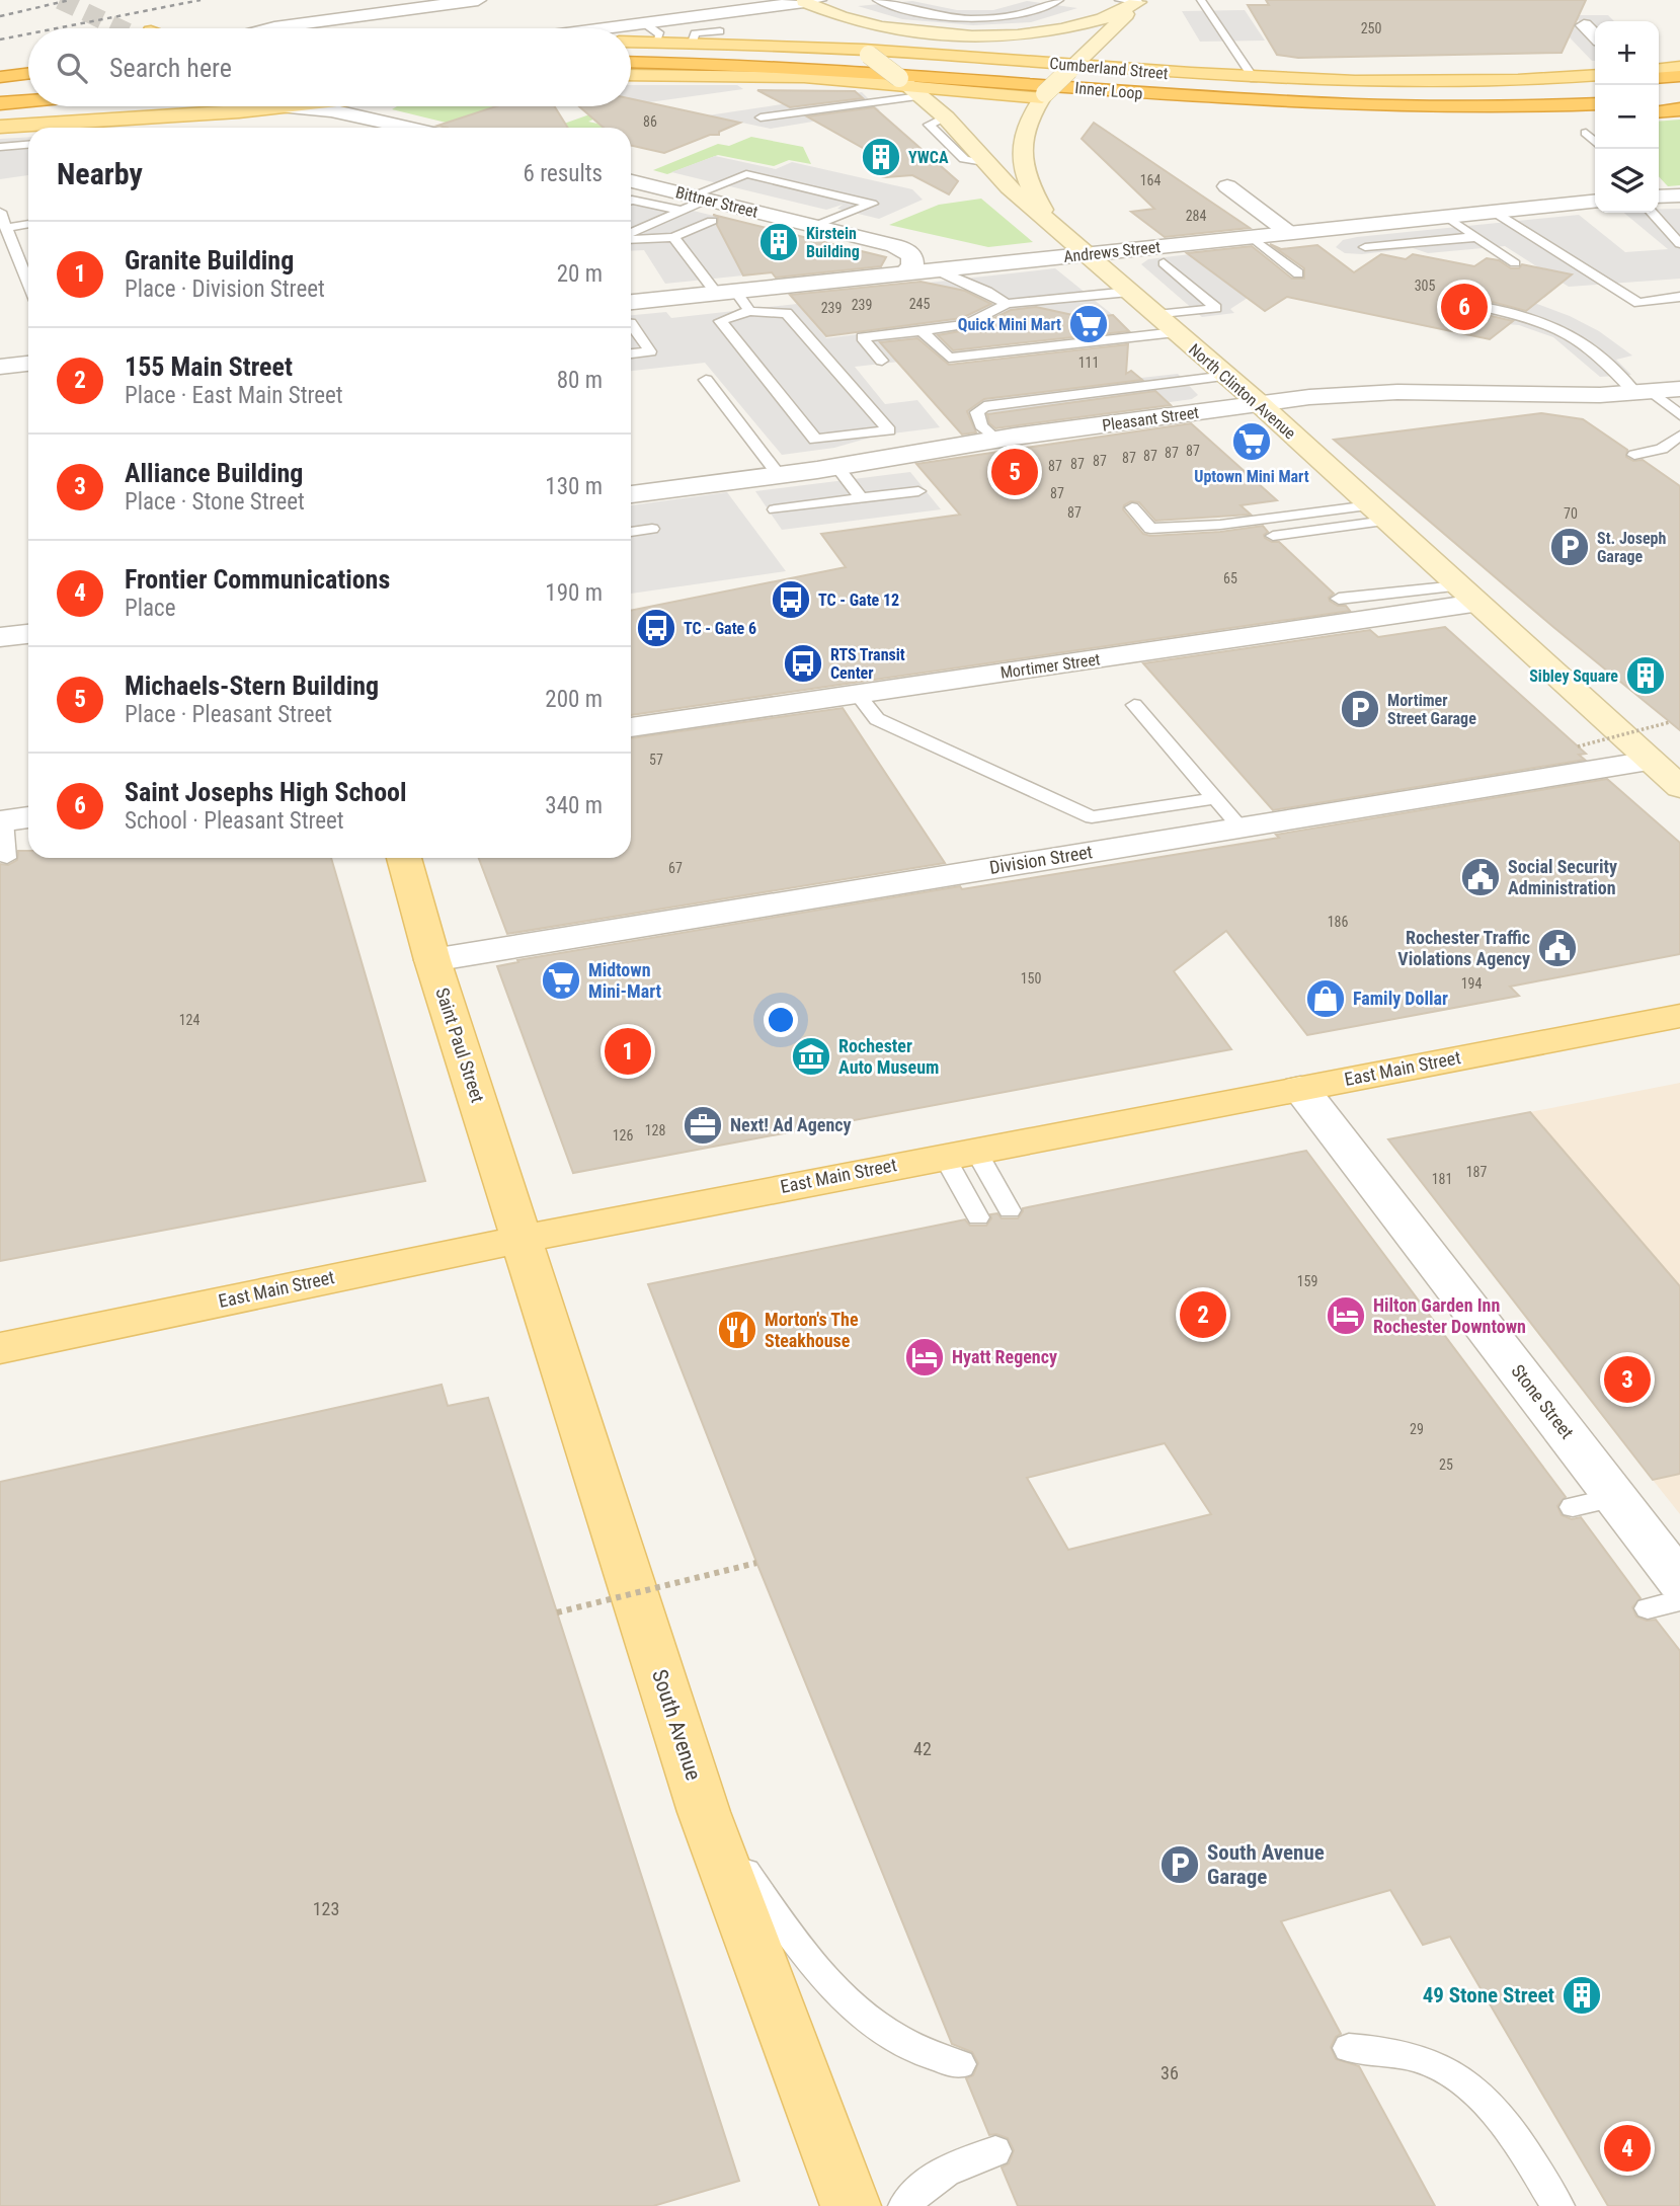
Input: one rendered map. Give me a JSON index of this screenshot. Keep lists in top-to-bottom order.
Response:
{
  "streets": {
    "highway": ["Inner Loop"],
    "main road": [
      "Cumberland Street",
      "North Clinton Avenue",
      "Saint Paul Street",
      "East Main Street",
      "South Avenue"
    ],
    "street": [
      "Bittner Street",
      "Andrews Street",
      "Pleasant Street",
      "Mortimer Street",
      "Division Street",
      "Stone Street"
    ]
  },
  "crossings": [
    ["Cumberland Street", "North Clinton Avenue"],
    ["Bittner Street", "Andrews Street"],
    ["Andrews Street", "North Clinton Avenue"],
    ["North Clinton Avenue", "Pleasant Street"],
    ["North Clinton Avenue", "Mortimer Street"],
    ["North Clinton Avenue", "Division Street"],
    ["Division Street", "Saint Paul Street"],
    ["Saint Paul Street", "East Main Street"],
    ["Saint Paul Street", "South Avenue"],
    ["East Main Street", "Stone Street"],
    ["East Main Street", "South Avenue"]
  ],
  "places": {
    "building": [
      "YWCA",
      "Kirstein Building",
      "Sibley Square",
      "49 Stone Street"
    ],
    "supermarket": ["Quick Mini Mart", "Uptown Mini Mart", "Midtown Mini-Mart"],
    "parking": ["St. Joseph Garage", "Mortimer Street Garage", "South Avenue Garage"],
    "bus stop": ["TC - Gate 12", "TC - Gate 6", "RTS Transit Center"],
    "public building": ["Social Security Administration", "Rochester Traffic Violations Agency"],
    "shop": ["Family Dollar"],
    "museum": ["Rochester Auto Museum"],
    "office": ["Next! Ad Agency"],
    "hotel": ["Hilton Garden Inn Rochester Downtown", "Hyatt Regency"],
    "restaurant": ["Morton's The Steakhouse"]
  },
  "house_numbers": [
    "250",
    "86",
    "164",
    "284",
    "305",
    "245",
    "239",
    "239",
    "111",
    "87",
    "87",
    "87",
    "87",
    "87",
    "87",
    "87",
    "87",
    "87",
    "70",
    "65",
    "57",
    "67",
    "186",
    "150",
    "194",
    "124",
    "128",
    "126",
    "187",
    "181",
    "159",
    "29",
    "25",
    "42",
    "123",
    "36"
  ],
  "page": {
    "map_buttons": ["+", "−"],
    "search": "Search here",
    "heading": ["Nearby", "6 results"],
    "list": [
      {
        "mark": "1",
        "name": "Granite Building",
        "note": "Place · Division Street",
        "value": "20 m"
      },
      {
        "mark": "2",
        "name": "155 Main Street",
        "note": "Place · East Main Street",
        "value": "80 m"
      },
      {
        "mark": "3",
        "name": "Alliance Building",
        "note": "Place · Stone Street",
        "value": "130 m"
      },
      {
        "mark": "4",
        "name": "Frontier Communications",
        "note": "Place",
        "value": "190 m"
      },
      {
        "mark": "5",
        "name": "Michaels-Stern Building",
        "note": "Place · Pleasant Street",
        "value": "200 m"
      },
      {
        "mark": "6",
        "name": "Saint Josephs High School",
        "note": "School · Pleasant Street",
        "value": "340 m"
      }
    ],
    "pins": [
      "6",
      "5",
      "1",
      "2",
      "3",
      "4"
    ]
  }
}
